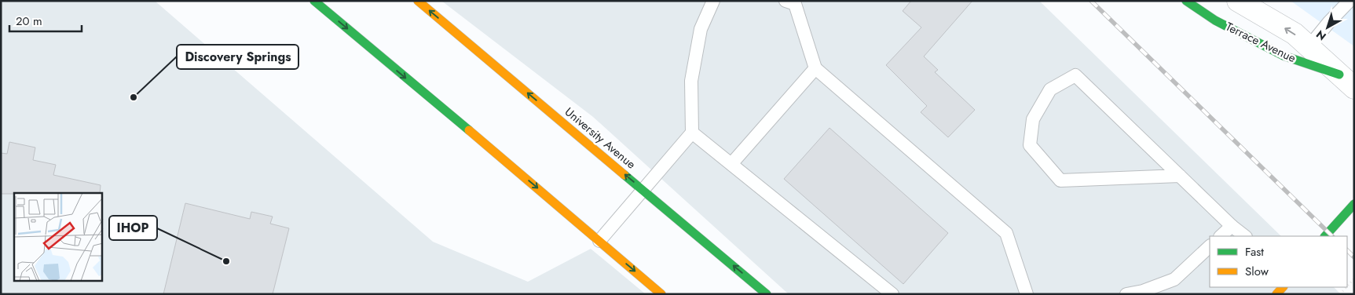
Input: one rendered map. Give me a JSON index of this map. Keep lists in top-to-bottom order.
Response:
{
  "streets": {
    "main road": ["Terrace Avenue", "University Avenue"]
  },
  "places": ["Discovery Springs", "IHOP"],
  "legend": ["Fast", "Slow"],
  "scale_bar": "20 m",
  "north": "bottom left"
}
